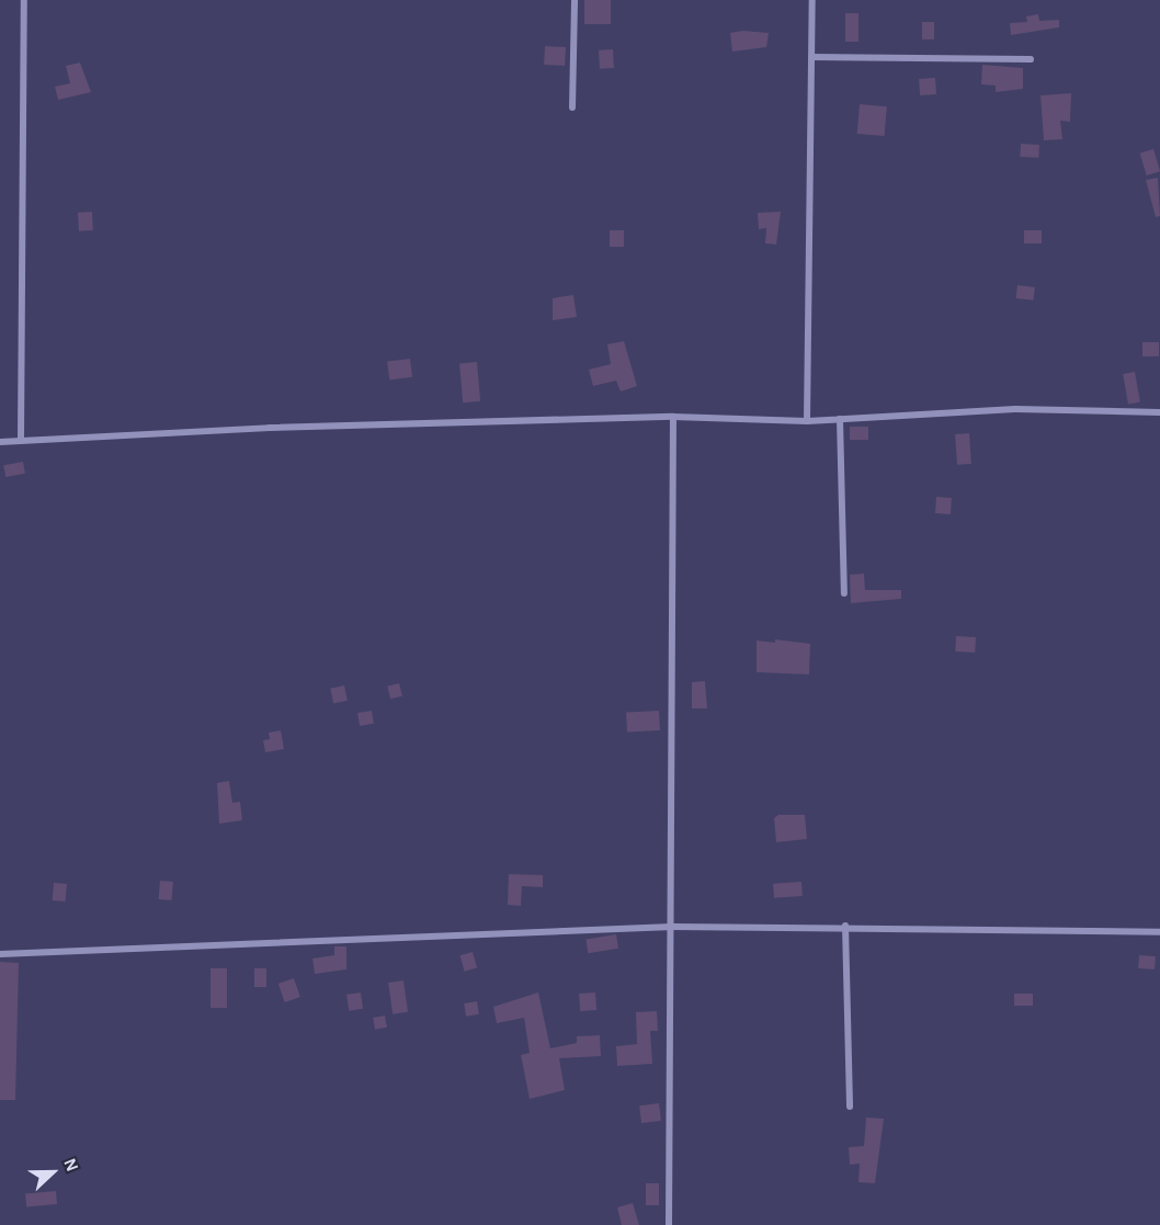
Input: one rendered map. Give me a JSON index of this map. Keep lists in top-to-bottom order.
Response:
{
  "north": "right"
}
